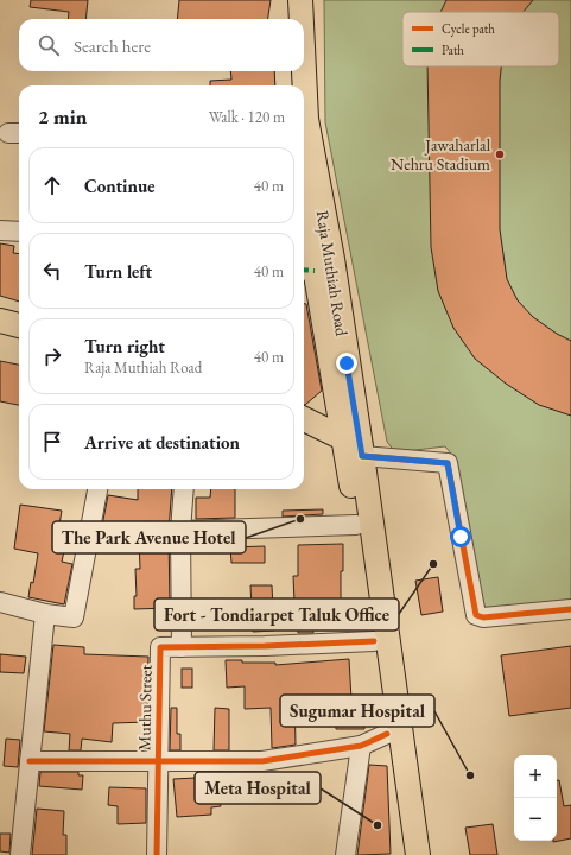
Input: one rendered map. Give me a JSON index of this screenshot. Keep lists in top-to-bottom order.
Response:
{
  "streets": {
    "main road": ["Raja Muthiah Road"],
    "street": ["Muthu Street"]
  },
  "places": [
    "Jawaharlal Nehru Stadium",
    "The Park Avenue Hotel",
    "Fort - Tondiarpet Taluk Office",
    "Sugumar Hospital",
    "Meta Hospital"
  ],
  "legend": ["Cycle path", "Path"],
  "page": {
    "search": "Search here",
    "heading": ["2 min", "Walk · 120 m"],
    "list": [
      ["Continue", "40 m"],
      ["Turn left", "40 m"],
      ["Turn right", "Raja Muthiah Road", "40 m"],
      "Arrive at destination"
    ],
    "map_buttons": ["+", "−"]
  }
}
